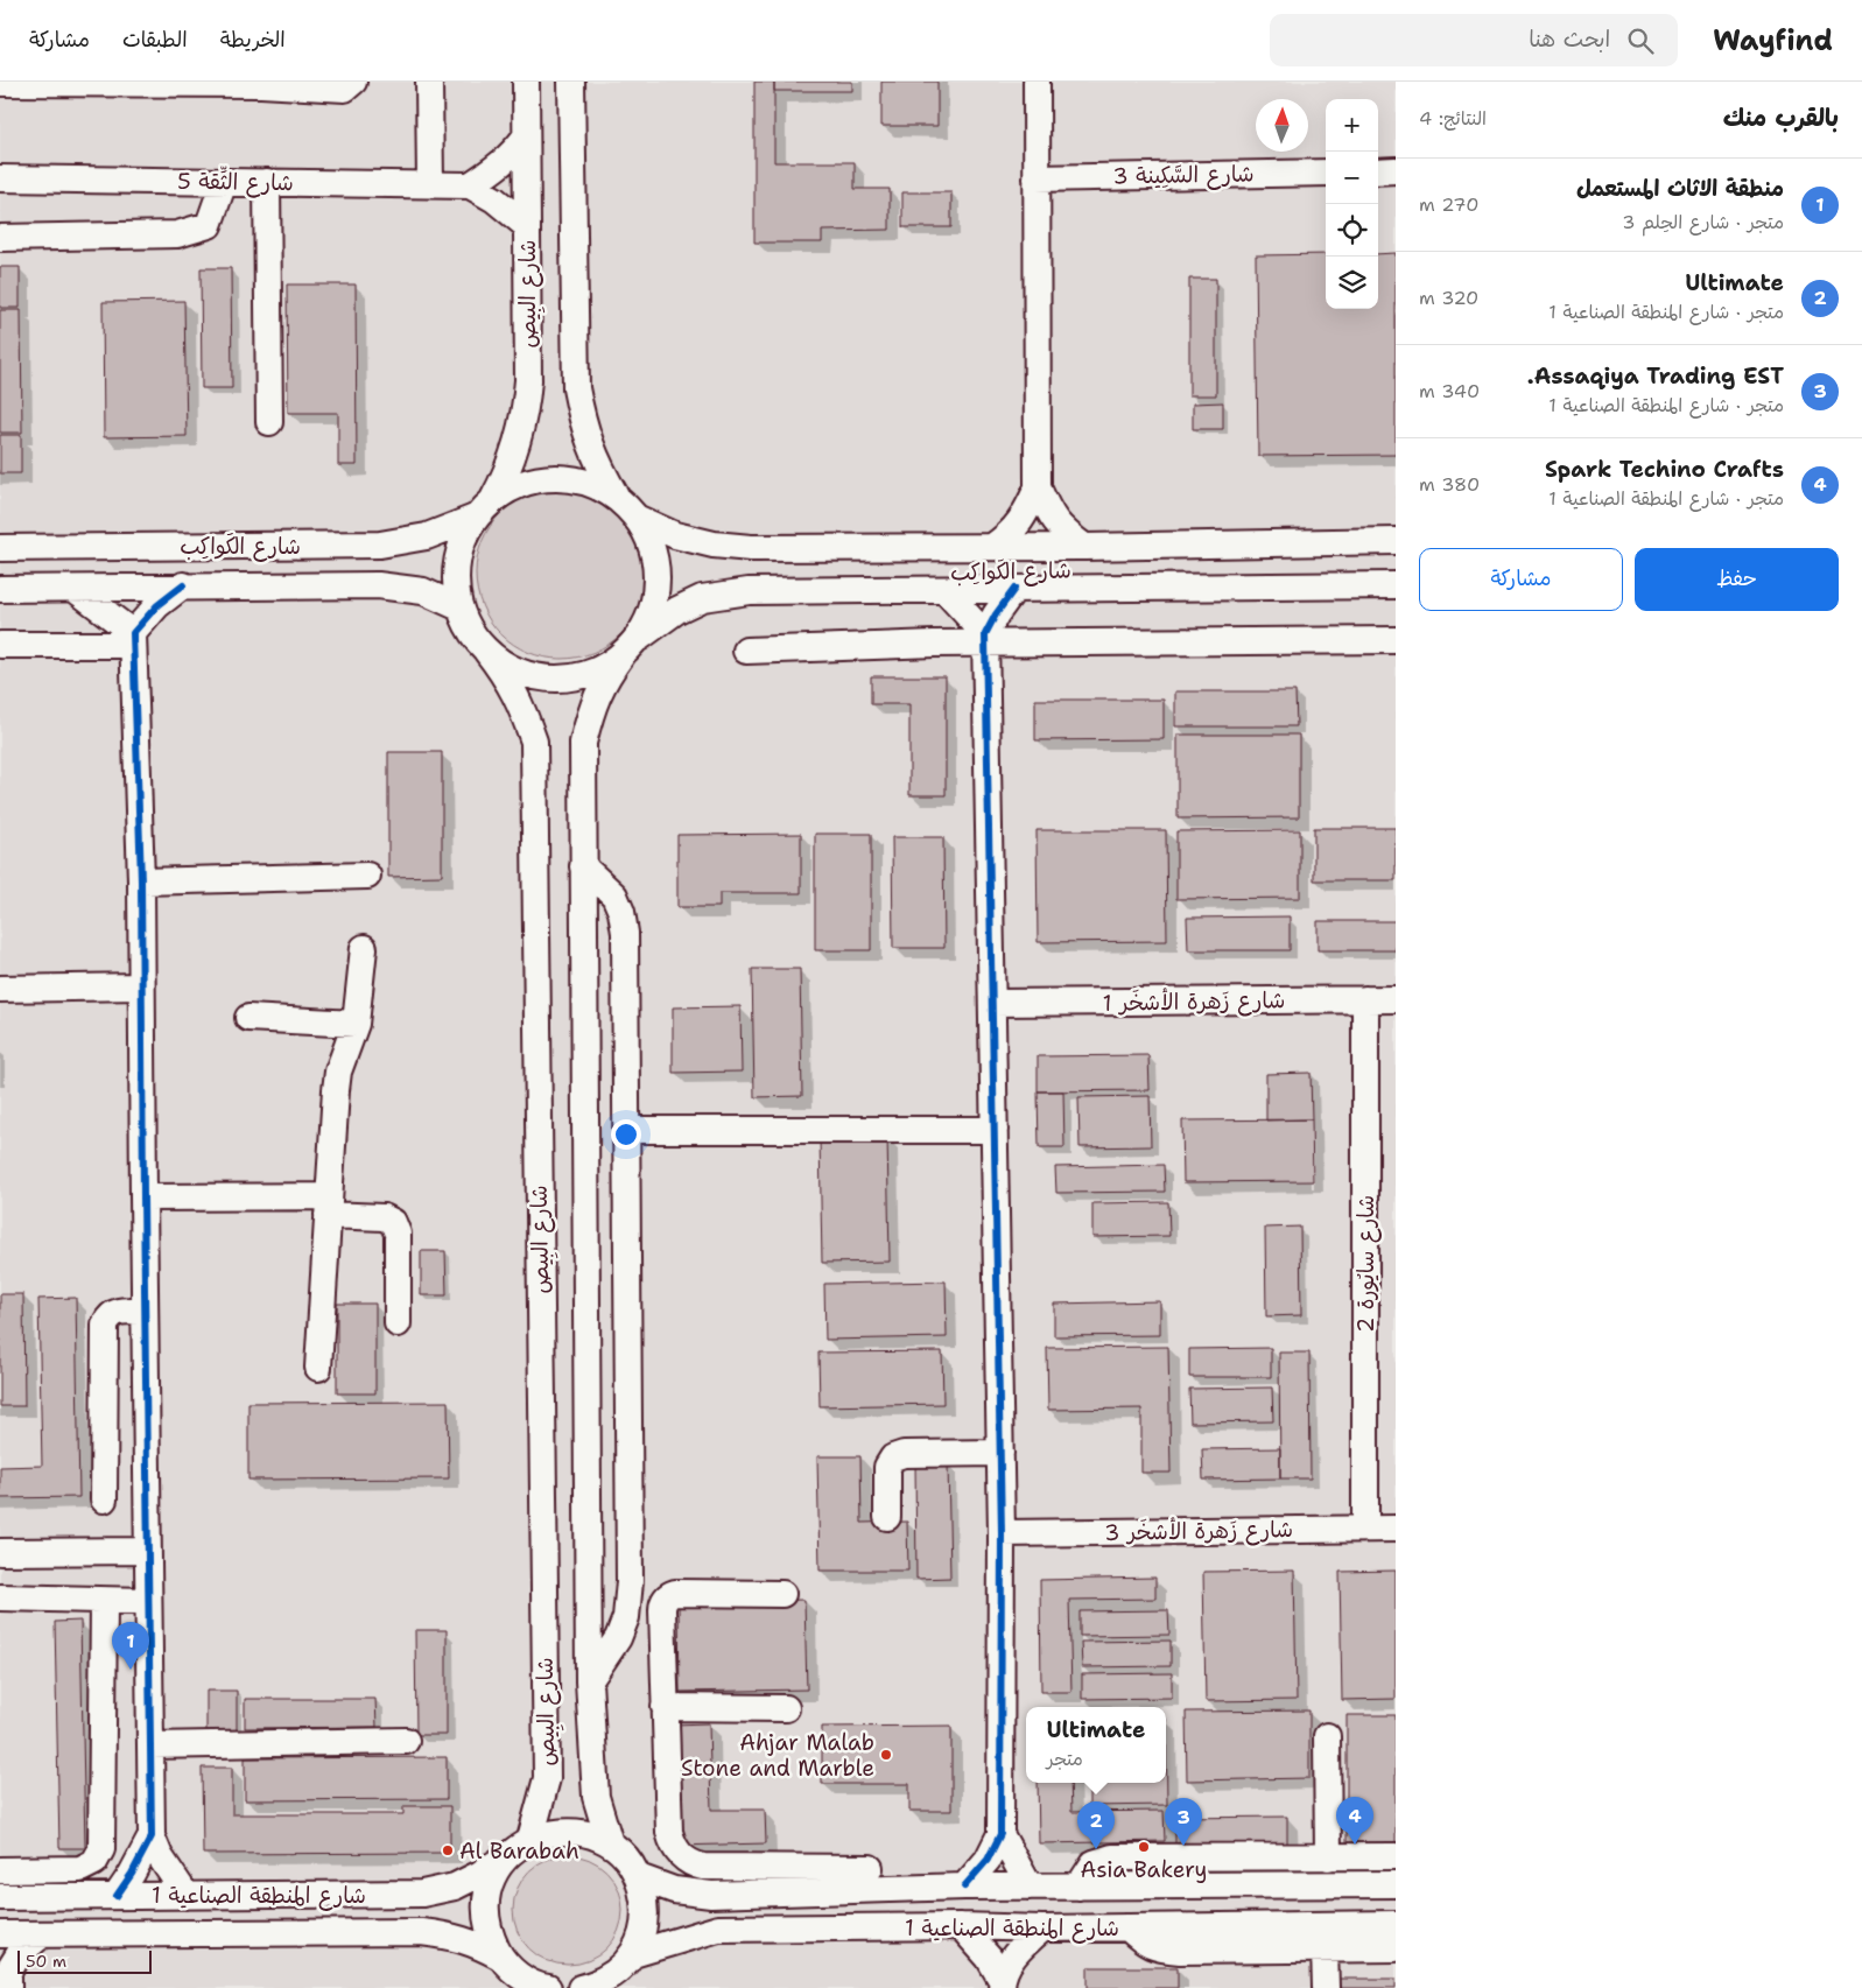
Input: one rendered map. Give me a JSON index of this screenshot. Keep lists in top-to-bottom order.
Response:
{
  "streets": {
    "street": [
      "شارع السَّكِينة 3",
      "شارع الثِّقة 5",
      "شارع البِيص",
      "شارع الكَواكِب",
      "شارع زَهرة الأشخَر 1",
      "شارع سايُورة 2",
      "شارع زَهرة الأشخَر 3",
      "شارع المنطقة الصناعية 1"
    ]
  },
  "crossings": [
    ["شارع الثِّقة 5", "شارع البِيص"],
    ["شارع البِيص", "شارع الكَواكِب"],
    ["شارع البِيص", "شارع المنطقة الصناعية 1"],
    ["شارع زَهرة الأشخَر 1", "شارع سايُورة 2"],
    ["شارع سايُورة 2", "شارع زَهرة الأشخَر 3"]
  ],
  "places": ["Ahjar Malab Stone and Marble", "Asia Bakery", "Al Barabah"],
  "scale_bar": "50 m",
  "north": "top",
  "page": {
    "header": "Wayfind",
    "search": "ابحث هنا",
    "nav": ["الخريطة", "الطبقات", "مشاركة"],
    "heading": ["بالقرب منك", "النتائج: 4"],
    "map_buttons": ["+", "−"],
    "list": [
      {
        "mark": "1",
        "name": "منطقة الاثاث المستعمل",
        "note": "متجر · شارع الحِلم 3",
        "value": "270 m"
      },
      {
        "mark": "2",
        "name": "Ultimate",
        "note": "متجر · شارع المنطقة الصناعية 1",
        "value": "320 m"
      },
      {
        "mark": "3",
        "name": "Assaqiya Trading EST.",
        "note": "متجر · شارع المنطقة الصناعية 1",
        "value": "340 m"
      },
      {
        "mark": "4",
        "name": "Spark Techino Crafts",
        "note": "متجر · شارع المنطقة الصناعية 1",
        "value": "380 m"
      }
    ],
    "buttons": ["حفظ", "مشاركة"],
    "pins": [
      "1",
      "4",
      "3",
      "2"
    ],
    "popup": ["Ultimate", "متجر"],
    "scale": "50 m"
  }
}
